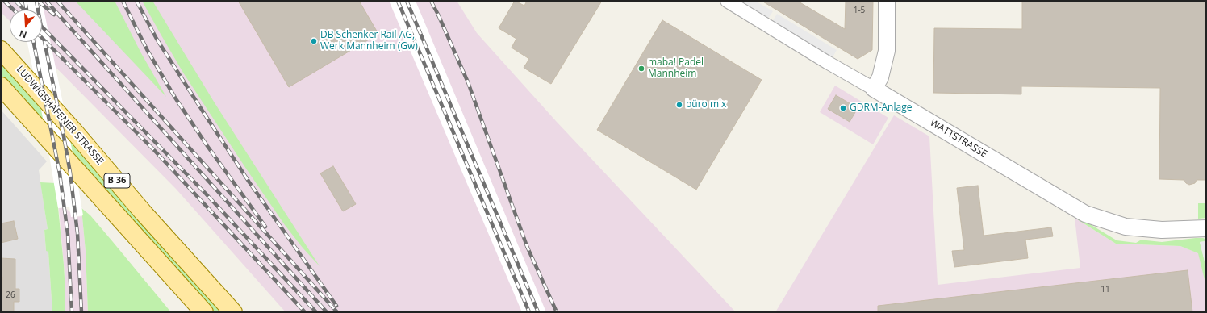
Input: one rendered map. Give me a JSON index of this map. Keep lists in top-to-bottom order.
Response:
{
  "streets": {
    "main road": ["LUDWIGSHAFENER STRASSE", "B 36"],
    "street": ["WATTSTRASSE"]
  },
  "places": [
    "DB Schenker Rail AG, Werk Mannheim (Gw)",
    "maba! Padel Mannheim",
    "büro mix",
    "GDRM-Anlage"
  ],
  "house_numbers": ["1-5", "11", "26"],
  "north": "bottom"
}
